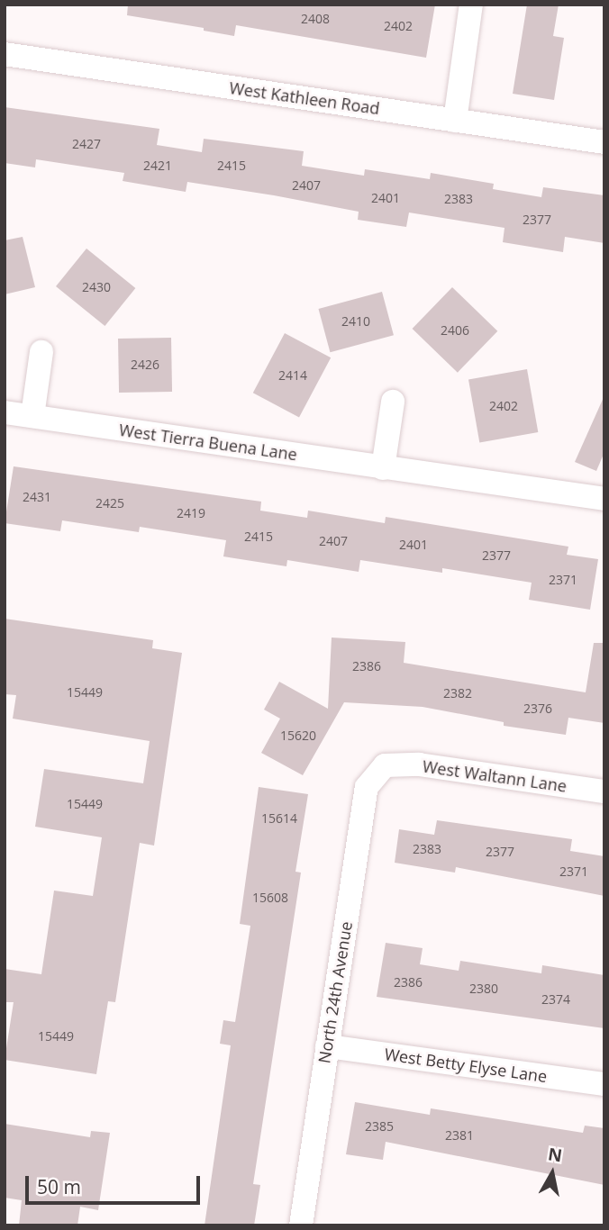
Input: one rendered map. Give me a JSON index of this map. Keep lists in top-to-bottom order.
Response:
{
  "streets": {
    "street": [
      "West Kathleen Road",
      "West Tierra Buena Lane",
      "West Waltann Lane",
      "North 24th Avenue",
      "West Betty Elyse Lane"
    ]
  },
  "crossings": [
    ["West Waltann Lane", "North 24th Avenue"],
    ["North 24th Avenue", "West Betty Elyse Lane"]
  ],
  "house_numbers": [
    "2408",
    "2402",
    "2427",
    "2421",
    "2415",
    "2407",
    "2401",
    "2383",
    "2377",
    "2430",
    "2410",
    "2406",
    "2426",
    "2414",
    "2402",
    "2431",
    "2425",
    "2419",
    "2415",
    "2407",
    "2401",
    "2377",
    "2371",
    "2386",
    "15449",
    "2382",
    "2376",
    "15620",
    "15449",
    "15614",
    "2383",
    "2377",
    "2371",
    "15608",
    "2386",
    "2380",
    "2374",
    "15449",
    "2385",
    "2381"
  ],
  "scale_bar": "50 m",
  "north": "top"
}
